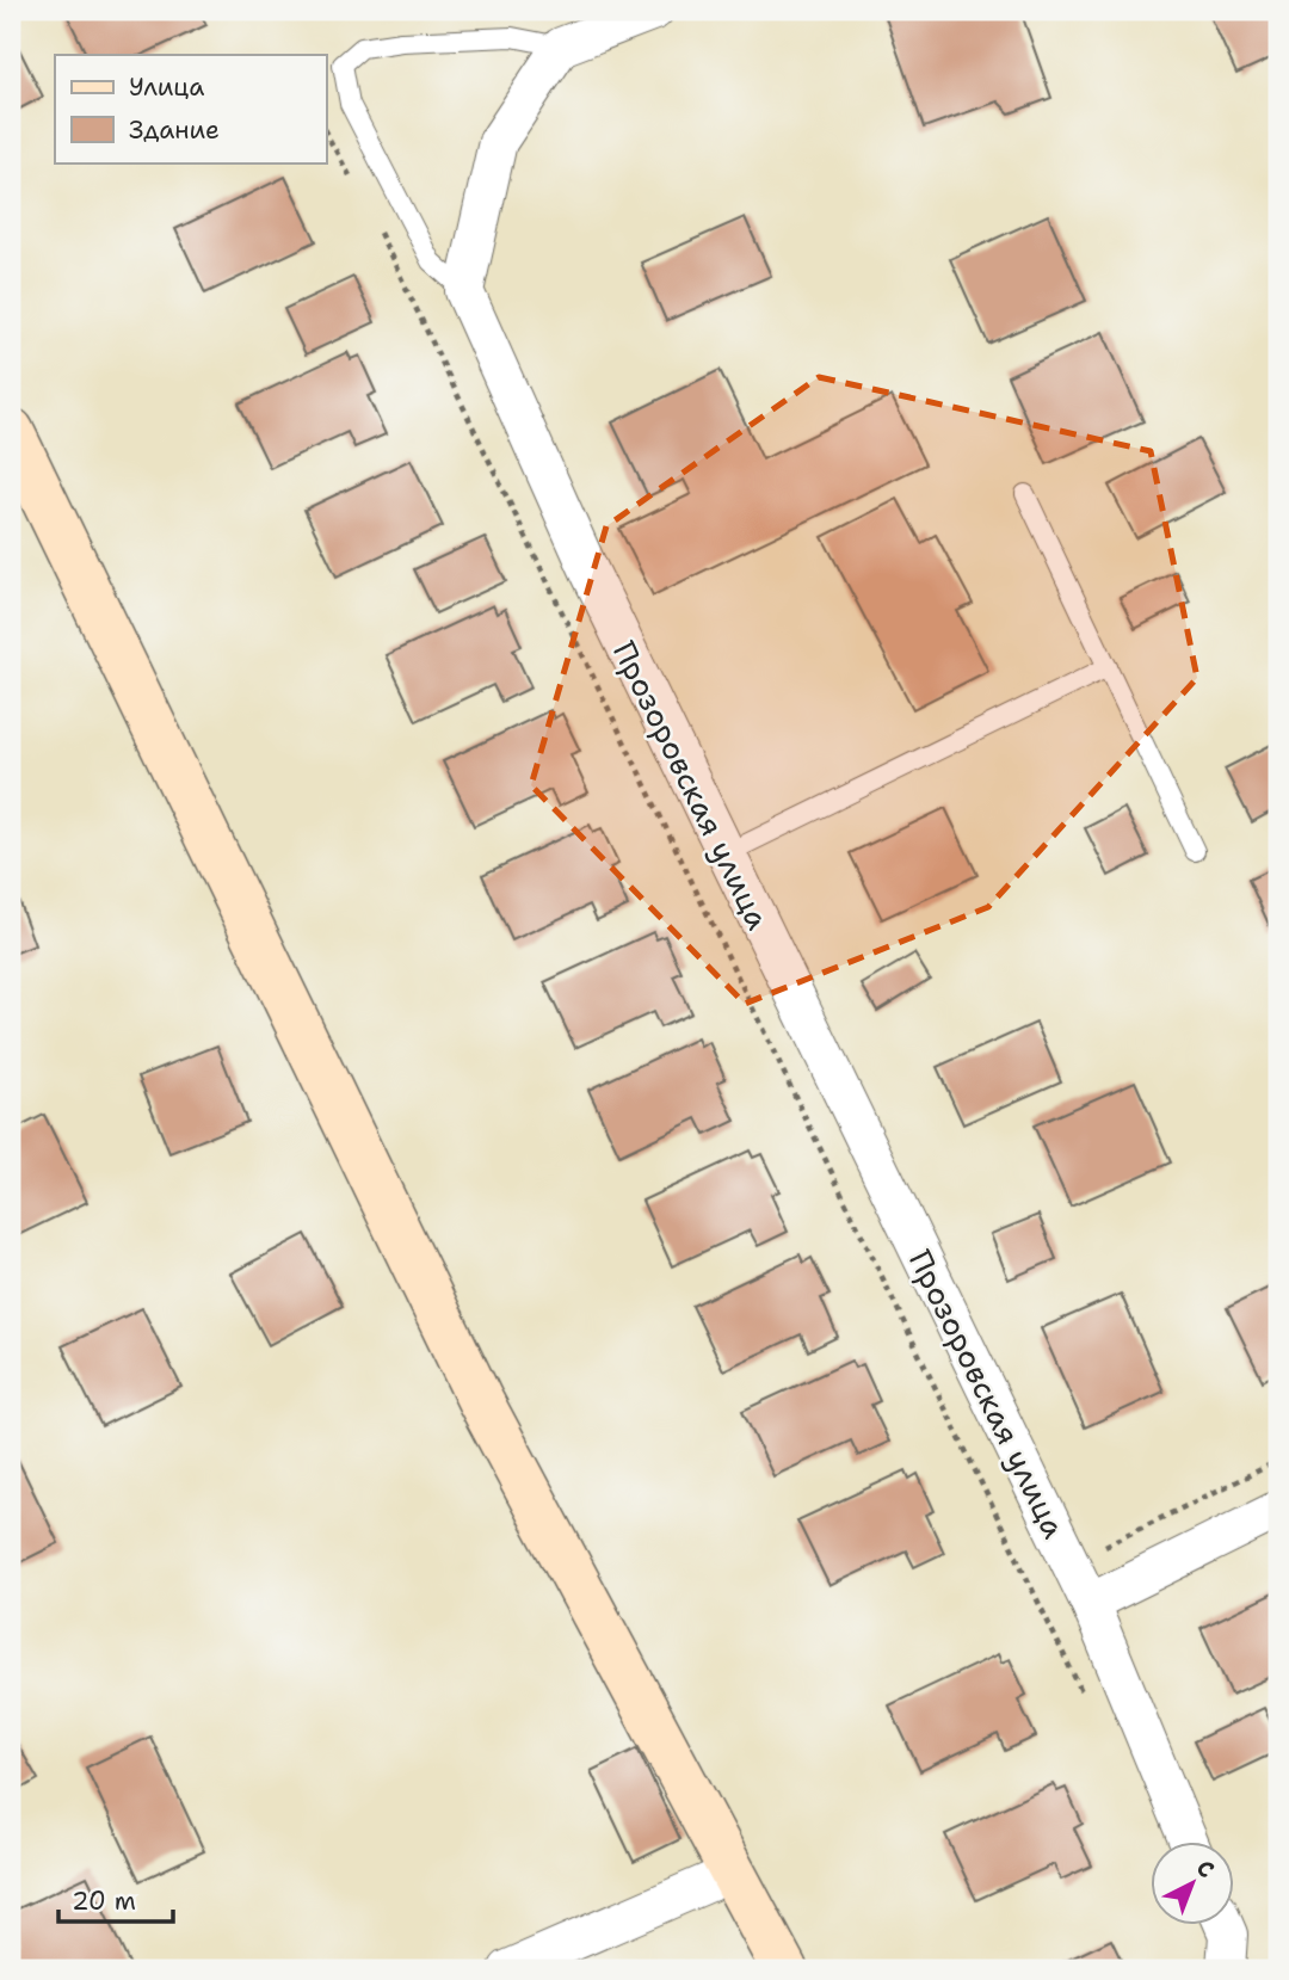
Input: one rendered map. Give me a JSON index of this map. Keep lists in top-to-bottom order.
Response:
{
  "streets": {
    "street": ["Прозоровская улица"]
  },
  "legend": ["Улица", "Здание"],
  "scale_bar": "20 m",
  "north": "top right"
}
